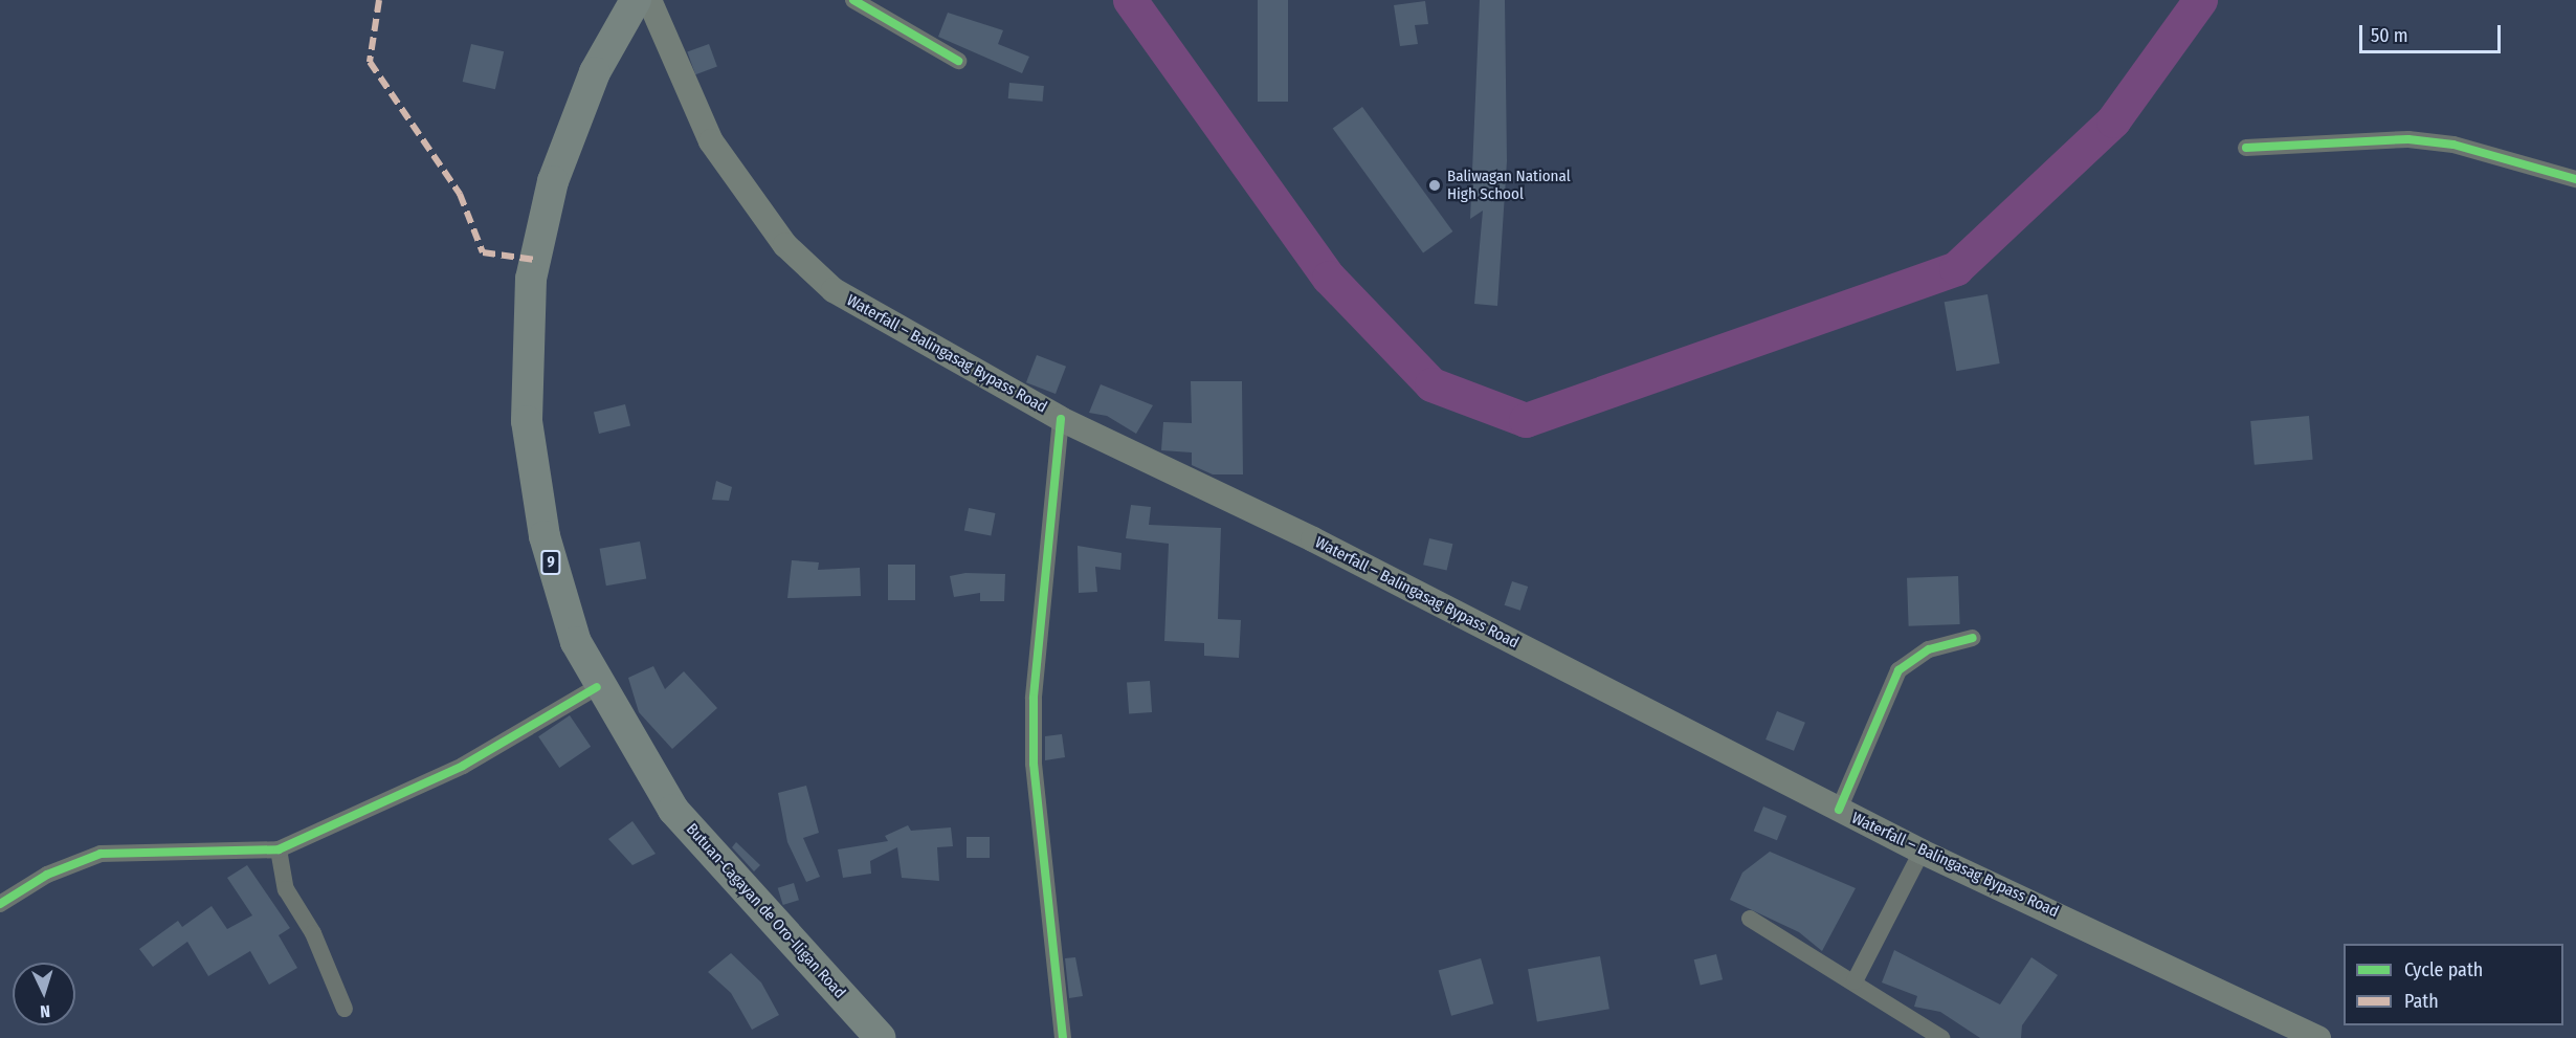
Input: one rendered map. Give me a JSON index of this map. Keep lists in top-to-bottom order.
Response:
{
  "streets": {
    "highway": ["9", "Butuan-Cagayan de Oro-Iligan Road"],
    "main road": ["Waterfall ‒ Balingasag Bypass Road"]
  },
  "places": ["Baliwagan National High School"],
  "legend": ["Cycle path", "Path"],
  "scale_bar": "50 m",
  "north": "bottom"
}
